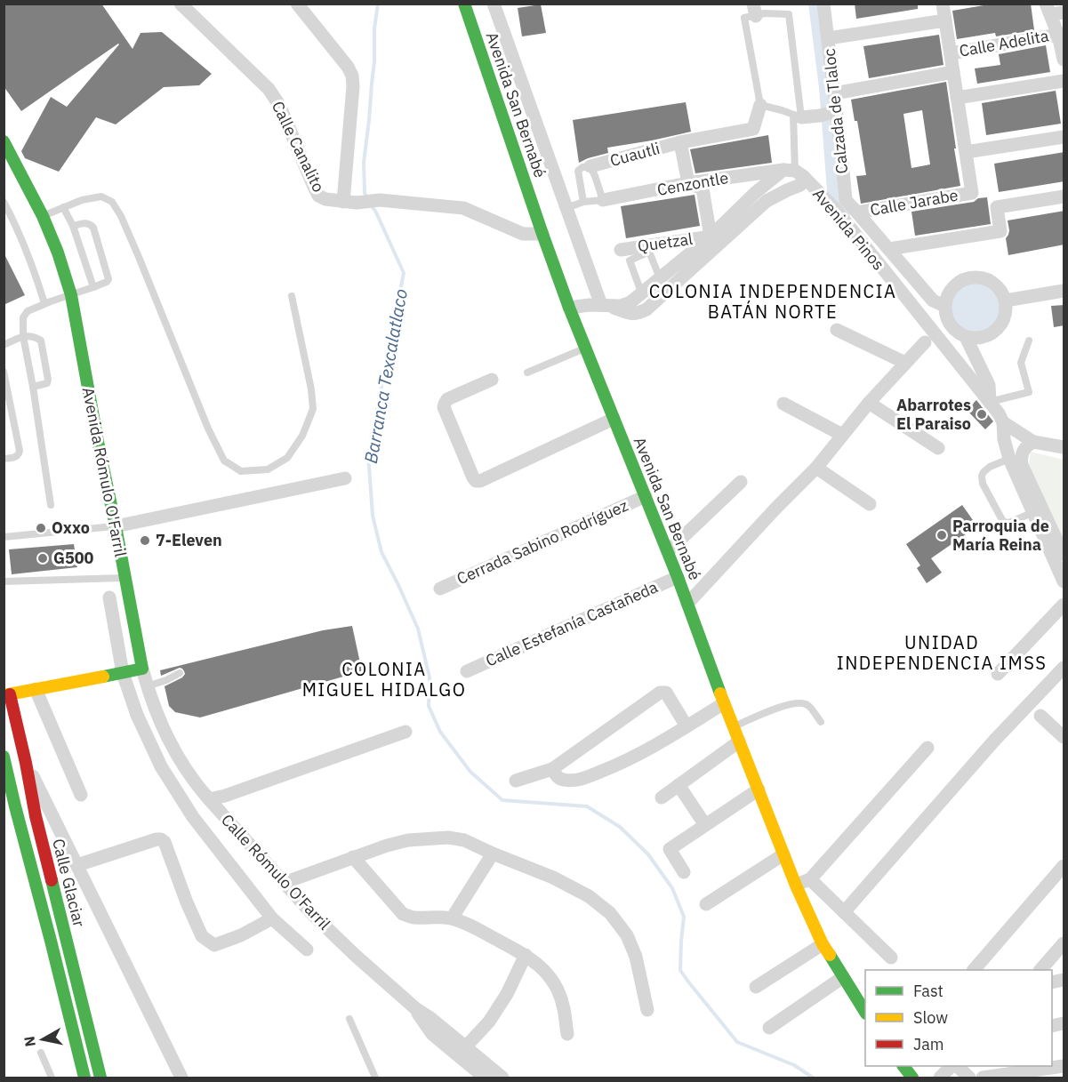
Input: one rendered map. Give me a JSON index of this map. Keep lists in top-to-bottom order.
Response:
{
  "streets": {
    "street": [
      "Calle Adelita",
      "Avenida San Bernabé",
      "Calzada de Tlaloc",
      "Calle Canalito",
      "Cuautli",
      "Cenzontle",
      "Calle Jarabe",
      "Avenida Pinos",
      "Quetzal",
      "Avenida Rómulo O'Farril",
      "Cerrada Sabino Rodríguez",
      "Calle Estefanía Castañeda",
      "Calle Rómulo O'Farril",
      "Calle Glaciar"
    ]
  },
  "crossings": [
    ["Avenida San Bernabé", "Avenida Pinos"],
    ["Avenida San Bernabé", "Cerrada Sabino Rodríguez"],
    ["Avenida San Bernabé", "Calle Estefanía Castañeda"],
    ["Calzada de Tlaloc", "Calle Jarabe"],
    ["Calzada de Tlaloc", "Avenida Pinos"],
    ["Cenzontle", "Avenida Pinos"],
    ["Avenida Pinos", "Quetzal"],
    ["Avenida Rómulo O'Farril", "Calle Rómulo O'Farril"]
  ],
  "districts": ["COLONIA INDEPENDENCIA BATÁN NORTE", "UNIDAD INDEPENDENCIA IMSS", "COLONIA MIGUEL HIDALGO"],
  "water": ["Barranca Texcalatlaco"],
  "places": [
    "Abarrotes El Paraiso",
    "Oxxo",
    "Parroquia de María Reina",
    "7-Eleven",
    "G500"
  ],
  "legend": ["Fast", "Slow", "Jam"],
  "north": "left"
}
